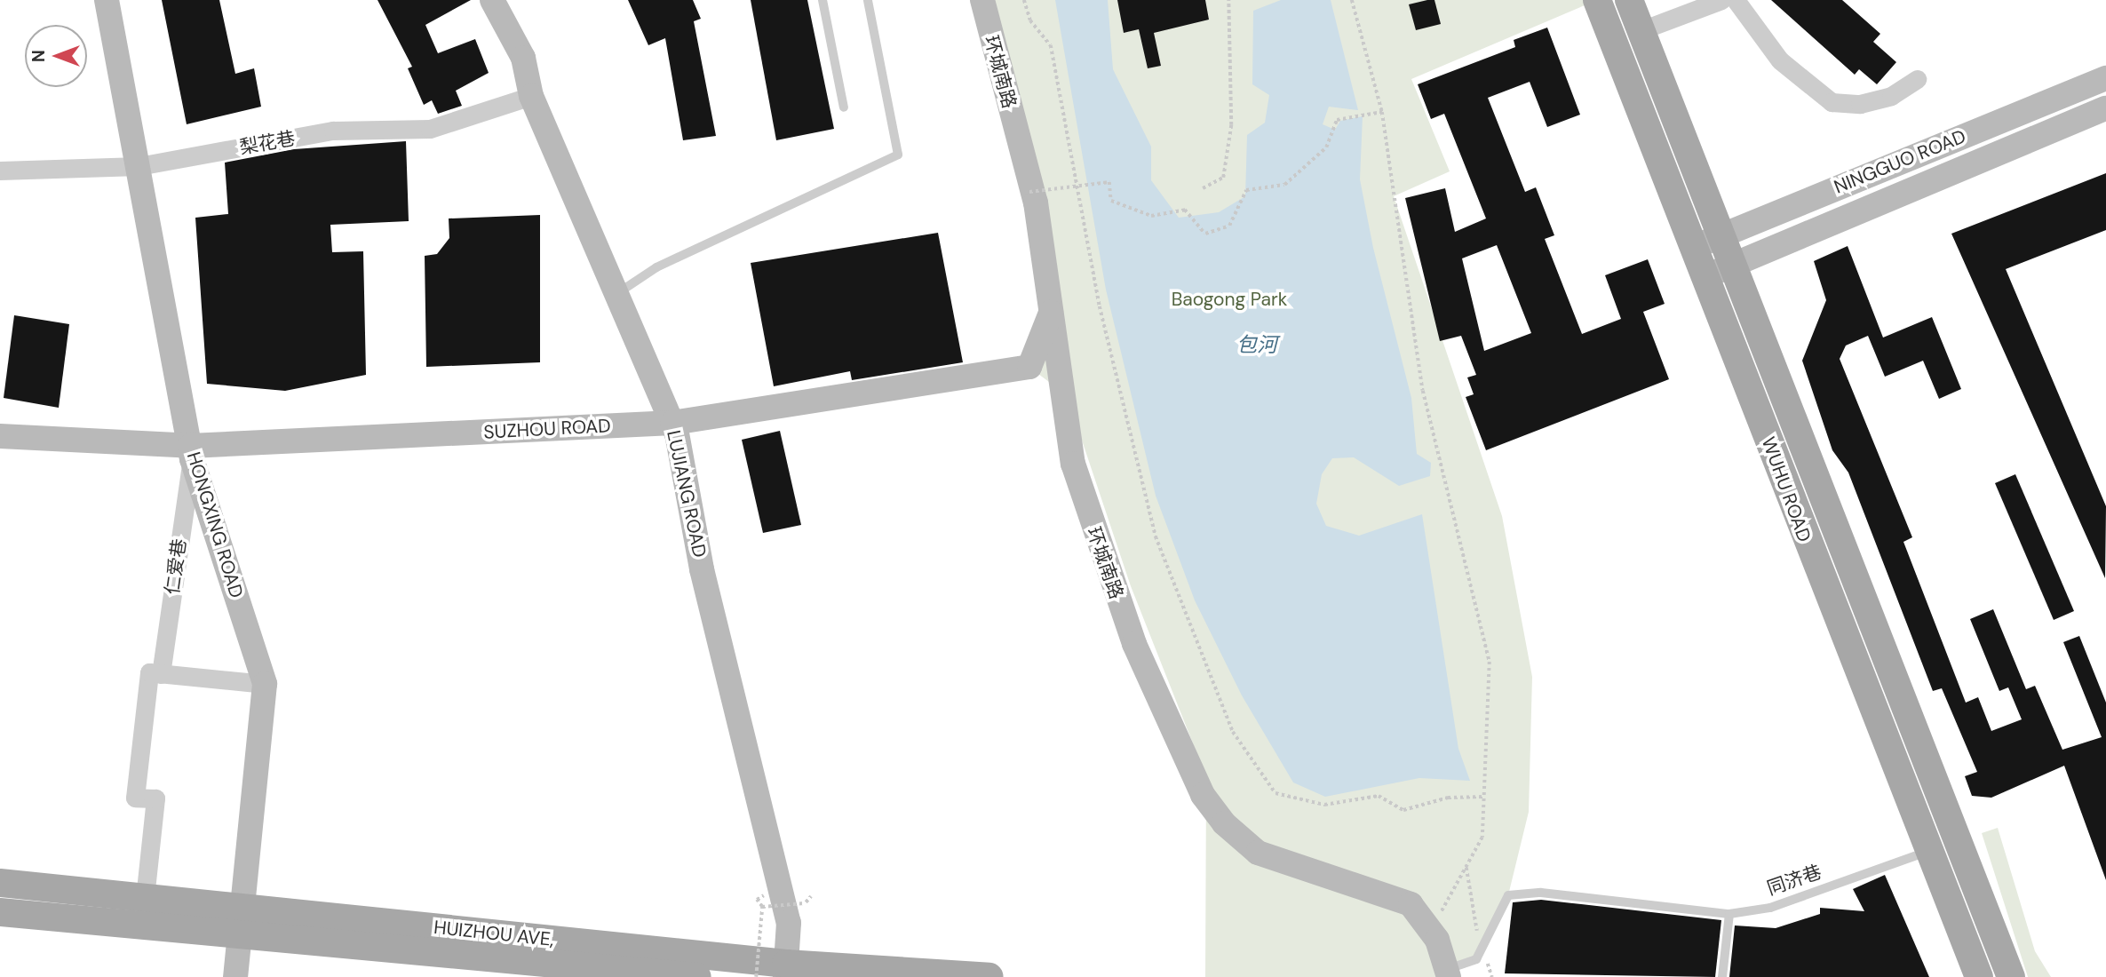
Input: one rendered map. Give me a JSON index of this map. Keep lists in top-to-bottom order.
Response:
{
  "streets": {
    "main road": ["WUHU ROAD", "HUIZHOU AVE,"],
    "street": [
      "环城南路",
      "梨花巷",
      "NINGGUO ROAD",
      "SUZHOU ROAD",
      "LUJIANG ROAD",
      "HONGXING ROAD",
      "仁爱巷"
    ],
    "lane": ["同济巷"]
  },
  "crossings": [
    ["环城南路", "SUZHOU ROAD"],
    ["梨花巷", "LUJIANG ROAD"],
    ["梨花巷", "HONGXING ROAD"],
    ["NINGGUO ROAD", "WUHU ROAD"],
    ["SUZHOU ROAD", "LUJIANG ROAD"],
    ["SUZHOU ROAD", "HONGXING ROAD"],
    ["SUZHOU ROAD", "仁爱巷"],
    ["WUHU ROAD", "同济巷"],
    ["LUJIANG ROAD", "HUIZHOU AVE,"],
    ["HONGXING ROAD", "仁爱巷"],
    ["HONGXING ROAD", "HUIZHOU AVE,"]
  ],
  "water": ["包河"],
  "parks": ["Baogong Park"],
  "north": "left"
}
